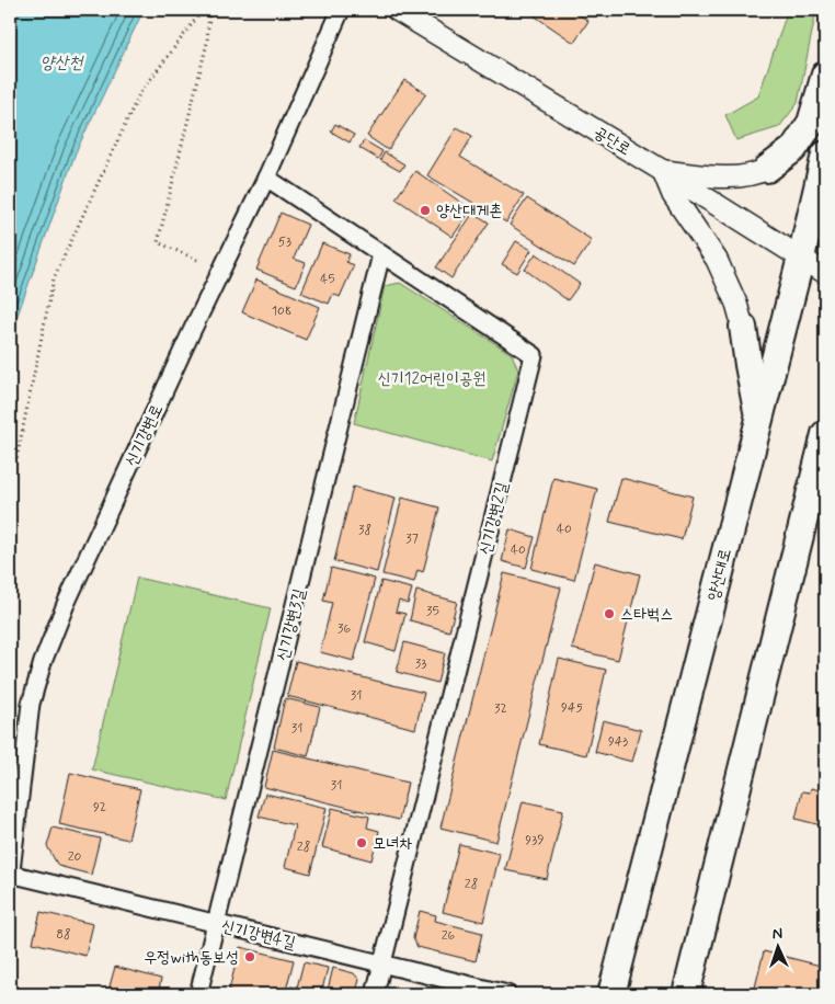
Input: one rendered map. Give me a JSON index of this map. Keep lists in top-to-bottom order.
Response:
{
  "streets": {
    "main road": ["양산대로"],
    "street": [
      "공단로",
      "신기강변로",
      "신기강변2길",
      "신기강변3길",
      "신기강변4길"
    ]
  },
  "crossings": [
    ["공단로", "양산대로"],
    ["신기강변로", "신기강변2길"],
    ["신기강변로", "신기강변4길"],
    ["신기강변2길", "신기강변3길"],
    ["신기강변2길", "신기강변4길"],
    ["신기강변3길", "신기강변4길"]
  ],
  "water": ["양산천"],
  "parks": ["신기12어린이공원"],
  "places": [
    "양산대게촌",
    "스타벅스",
    "모녀차",
    "우정with동보성"
  ],
  "house_numbers": [
    "53",
    "45",
    "108",
    "40",
    "38",
    "37",
    "40",
    "35",
    "36",
    "33",
    "31",
    "945",
    "32",
    "31",
    "943",
    "31",
    "92",
    "939",
    "28",
    "20",
    "28",
    "88",
    "26"
  ],
  "north": "top"
}
